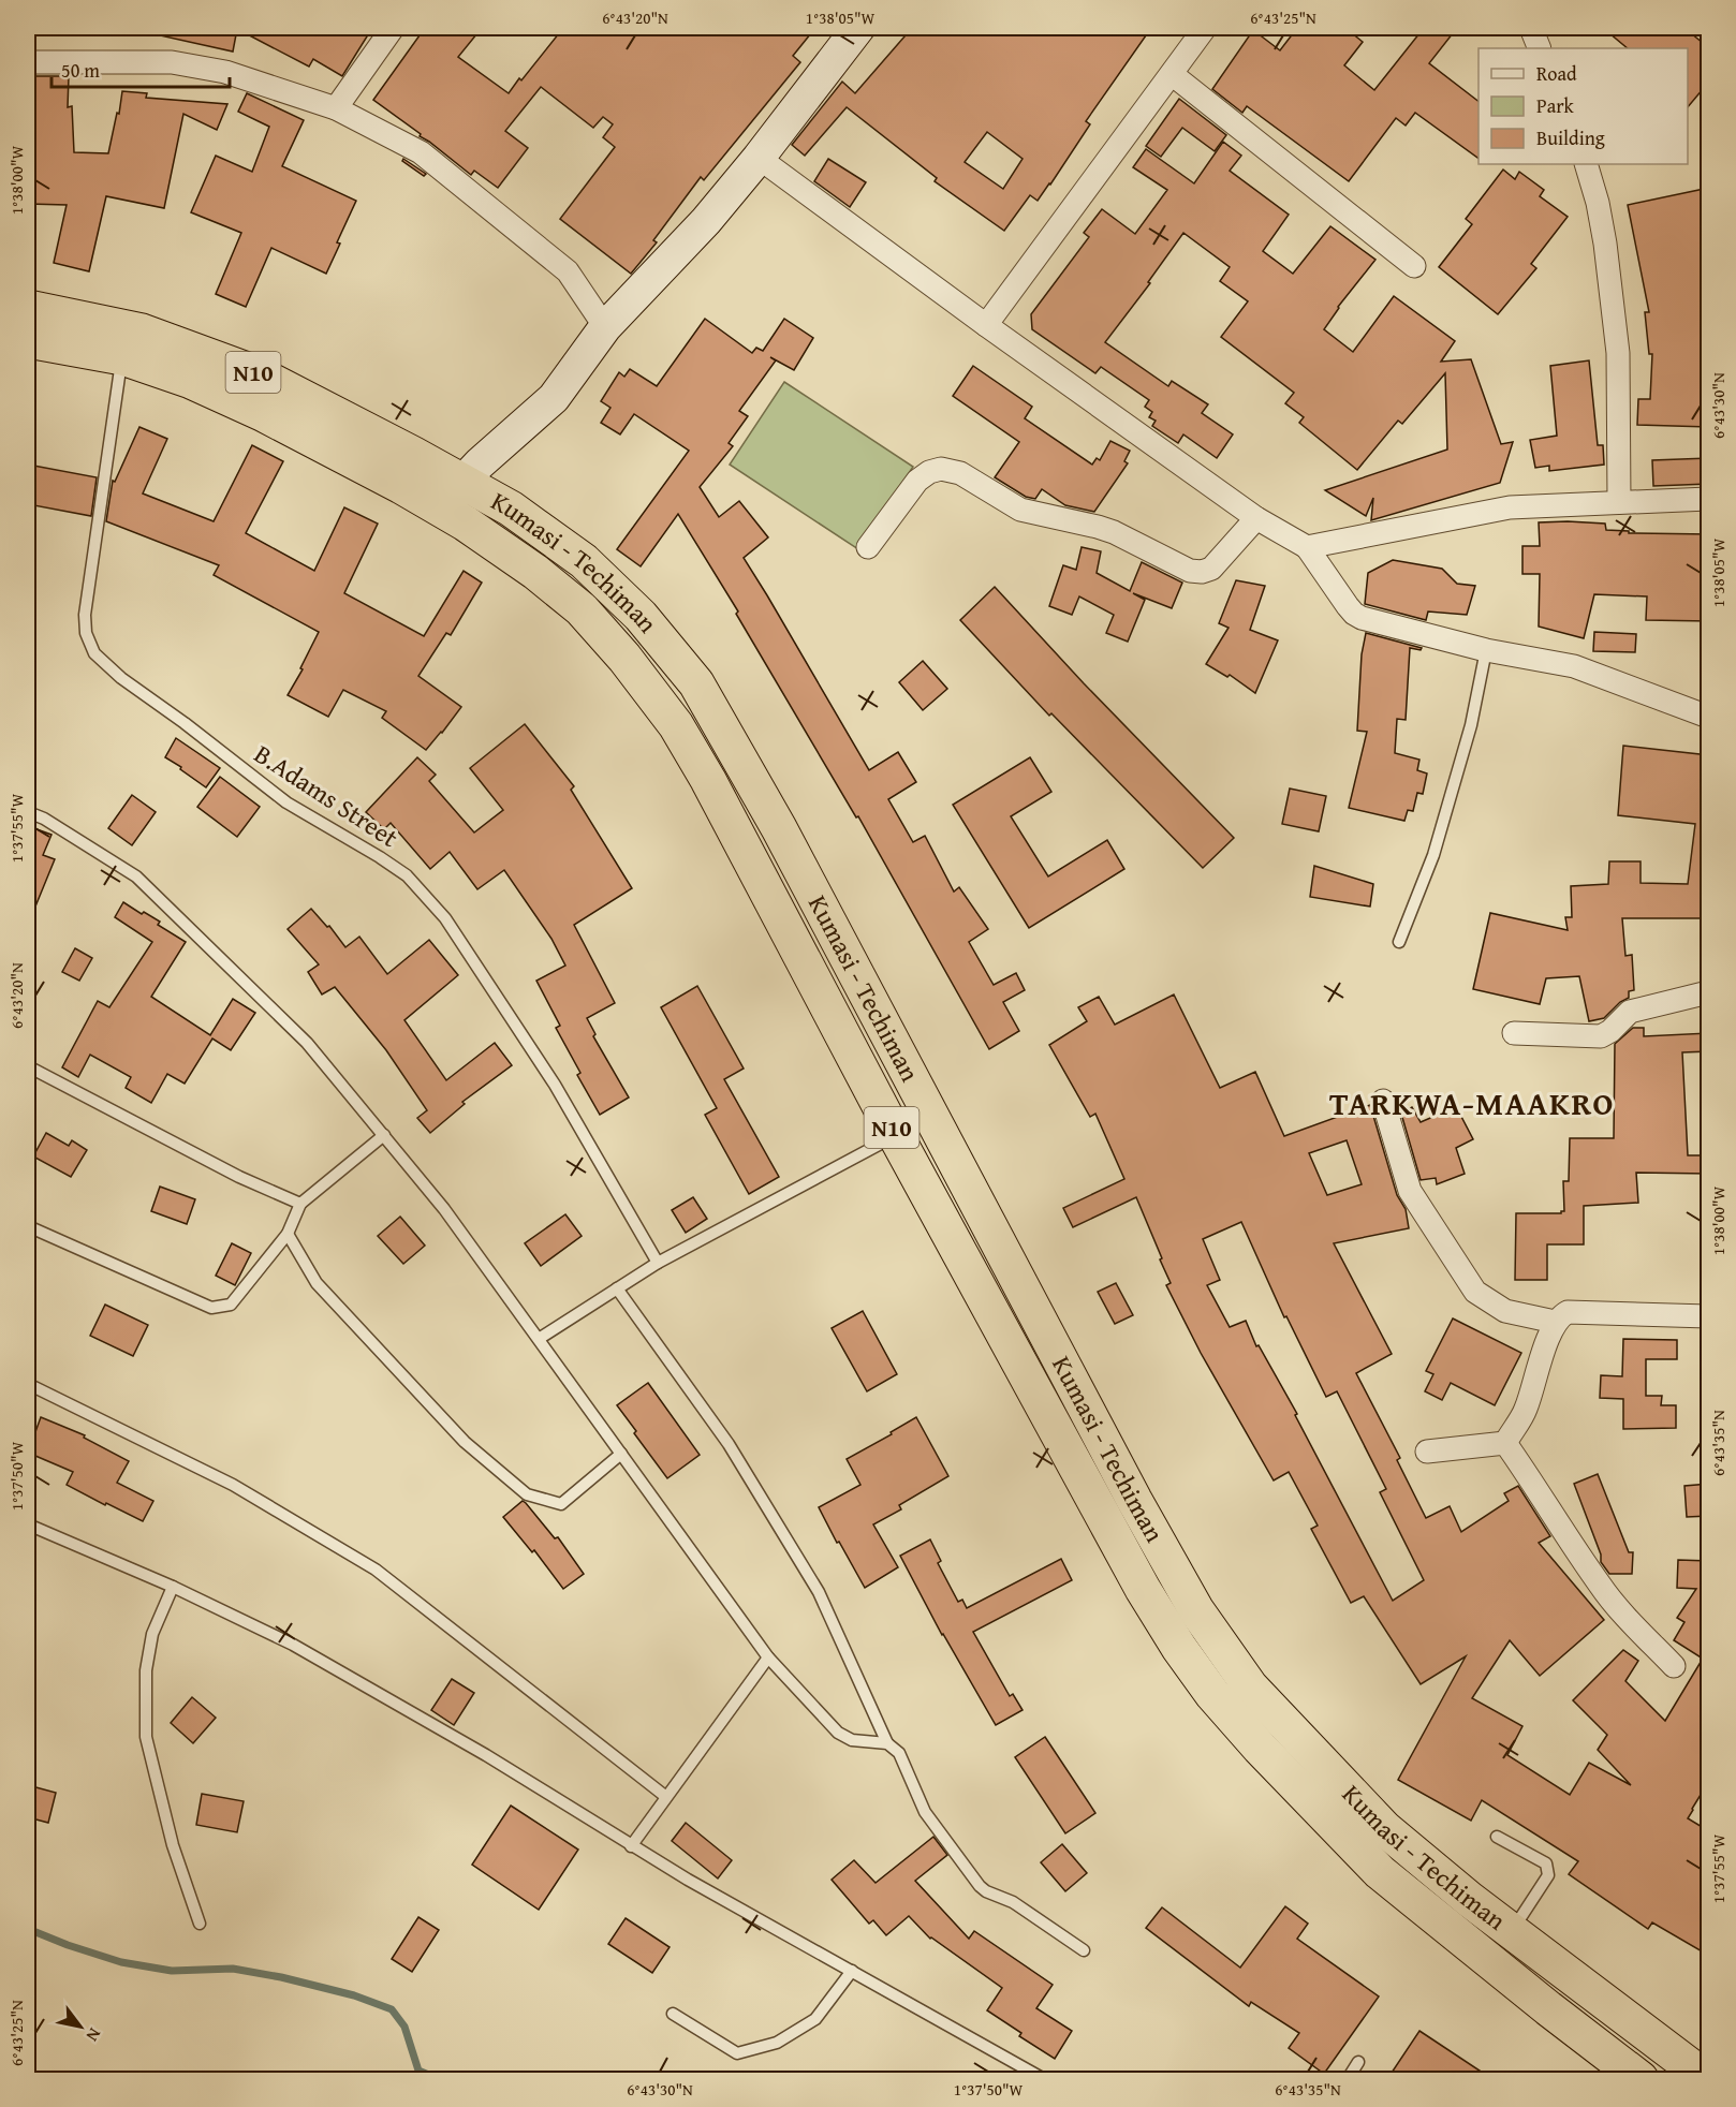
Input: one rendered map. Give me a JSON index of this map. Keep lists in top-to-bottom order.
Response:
{
  "streets": {
    "highway": ["N10", "Kumasi - Techiman"],
    "lane": ["B.Adams Street"]
  },
  "crossings": [
    ["N10", "B.Adams Street"]
  ],
  "districts": ["TARKWA-MAAKRO"],
  "legend": ["Road", "Park", "Building"],
  "scale_bar": "50 m",
  "north": "bottom right",
  "coordinates": [
    "6°43'20\"N",
    "1°38'05\"W",
    "6°43'25\"N",
    "1°38'00\"W",
    "6°43'30\"N",
    "1°37'55\"W",
    "6°43'35\"N",
    "1°37'50\"W"
  ]
}
